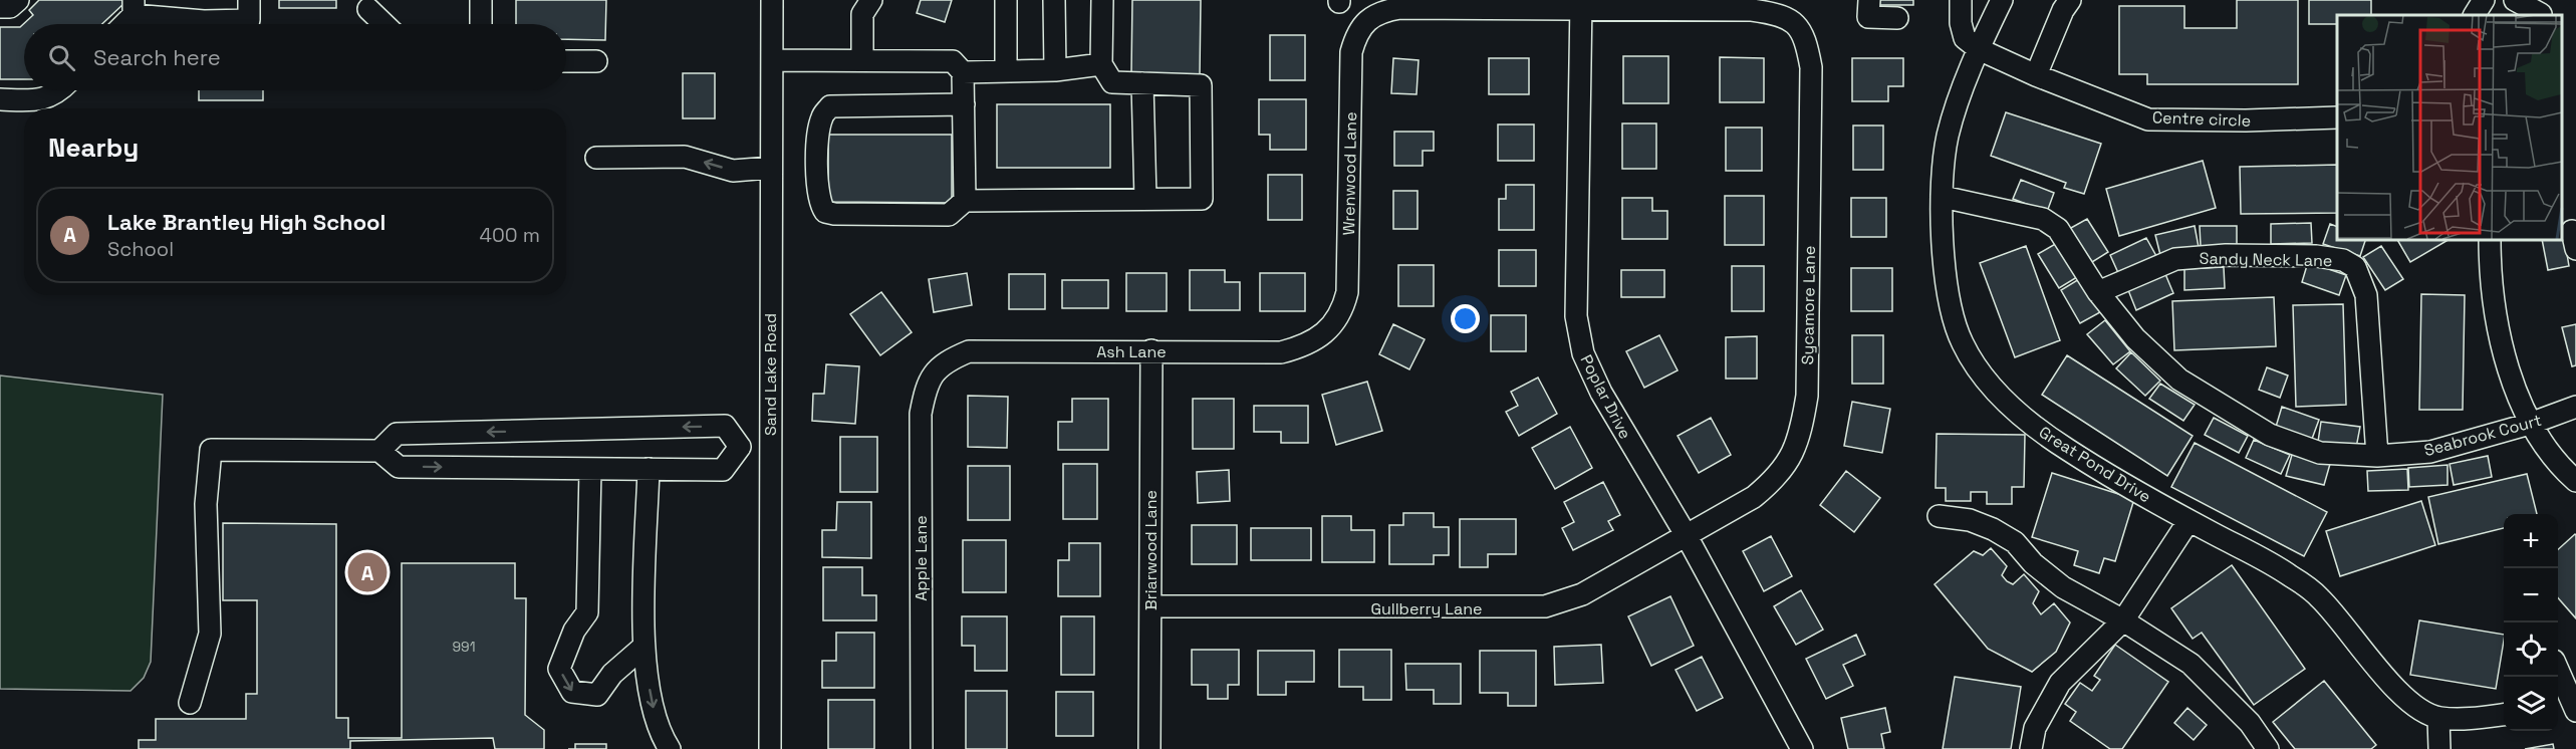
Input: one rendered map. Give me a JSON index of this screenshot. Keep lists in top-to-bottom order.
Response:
{
  "streets": {
    "street": [
      "Centre circle",
      "Wrenwood Lane",
      "Sandy Neck Lane",
      "Sycamore Lane",
      "Ash Lane",
      "Sand Lake Road",
      "Poplar Drive",
      "Seabrook Court",
      "Great Pond Drive",
      "Briarwood Lane",
      "Apple Lane",
      "Gullberry Lane"
    ]
  },
  "crossings": [
    ["Centre circle", "Great Pond Drive"],
    ["Wrenwood Lane", "Sycamore Lane"],
    ["Wrenwood Lane", "Ash Lane"],
    ["Wrenwood Lane", "Poplar Drive"],
    ["Sandy Neck Lane", "Seabrook Court"],
    ["Sycamore Lane", "Poplar Drive"],
    ["Sycamore Lane", "Gullberry Lane"],
    ["Ash Lane", "Briarwood Lane"],
    ["Ash Lane", "Apple Lane"],
    ["Poplar Drive", "Gullberry Lane"],
    ["Seabrook Court", "Great Pond Drive"],
    ["Briarwood Lane", "Gullberry Lane"]
  ],
  "house_numbers": ["991"],
  "page": {
    "search": "Search here",
    "heading": "Nearby",
    "list": [
      {
        "mark": "A",
        "name": "Lake Brantley High School",
        "note": "School",
        "value": "400 m"
      }
    ],
    "map_buttons": ["+", "−"],
    "pins": "A"
  }
}
